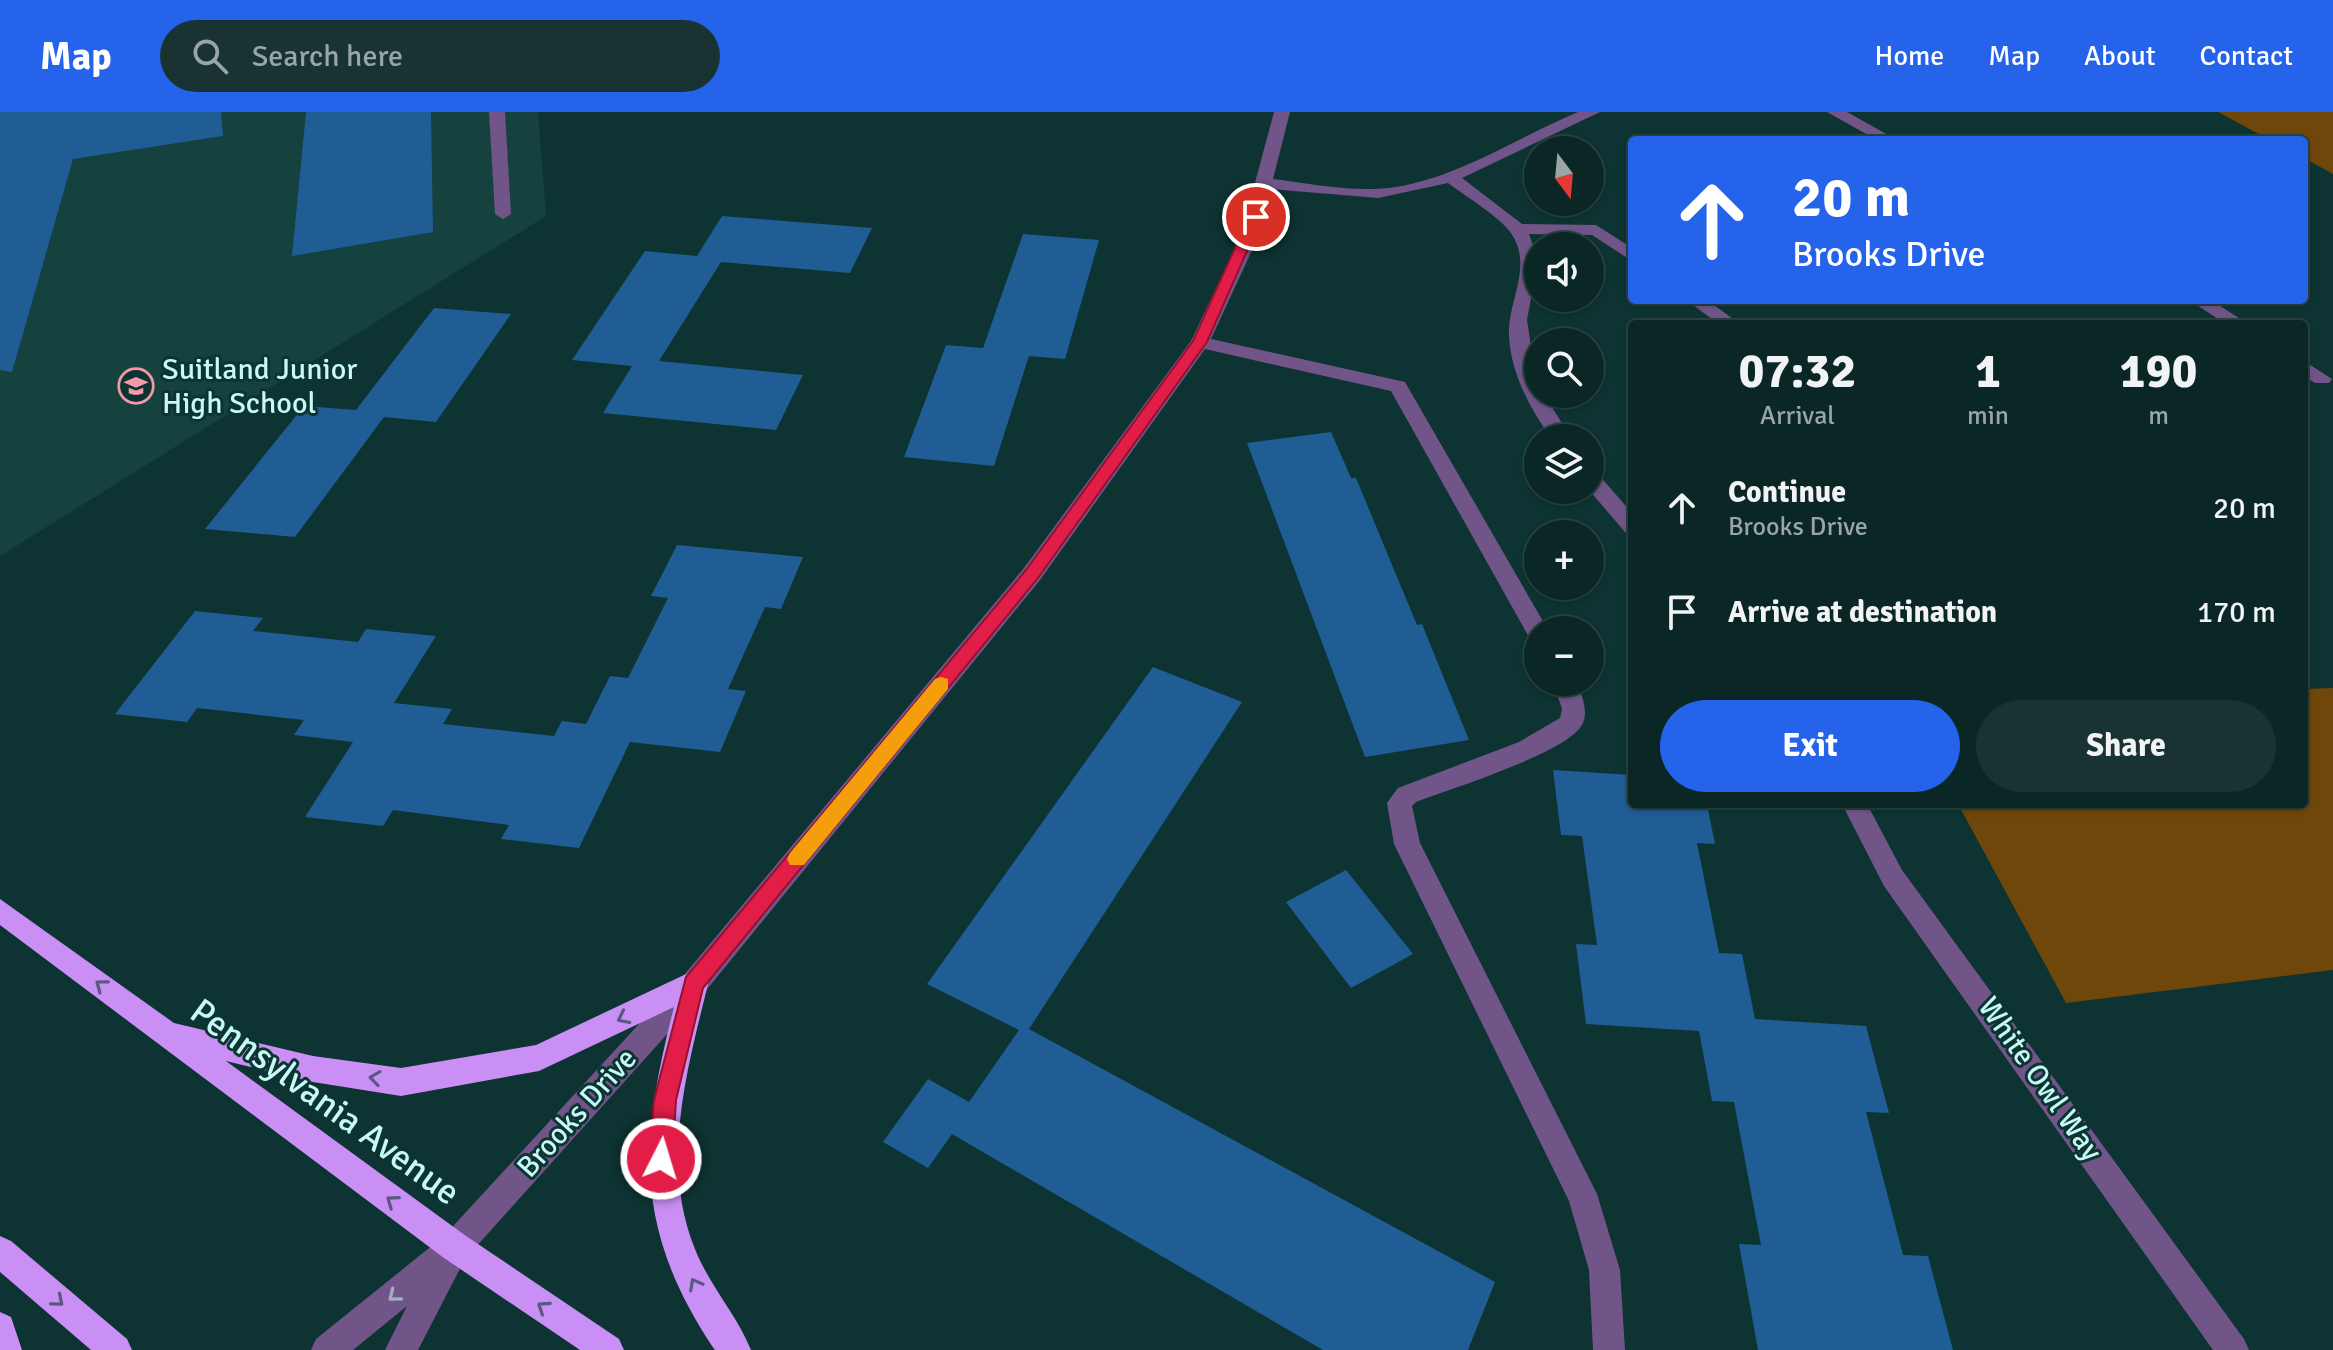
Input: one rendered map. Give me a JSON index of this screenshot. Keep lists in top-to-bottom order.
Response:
{
  "streets": {
    "highway": ["Pennsylvania Avenue"],
    "street": ["White Owl Way", "Brooks Drive"]
  },
  "crossings": [
    ["Pennsylvania Avenue", "Brooks Drive"]
  ],
  "one_way": ["Pennsylvania Avenue"],
  "places": {
    "school or university": ["Suitland Junior High School"]
  },
  "north": "bottom",
  "page": {
    "header": "Map",
    "search": "Search here",
    "nav": [
      "Home",
      "Map",
      "About",
      "Contact"
    ],
    "map_buttons": ["+", "−"],
    "turn": ["20 m", "Brooks Drive"],
    "eta": [
      "07:32",
      "Arrival",
      "1",
      "min",
      "190",
      "m"
    ],
    "list": [
      {
        "name": "Continue",
        "note": "Brooks Drive",
        "value": "20 m"
      },
      {
        "name": "Arrive at destination",
        "value": "170 m"
      }
    ],
    "buttons": ["Exit", "Share"]
  }
}
